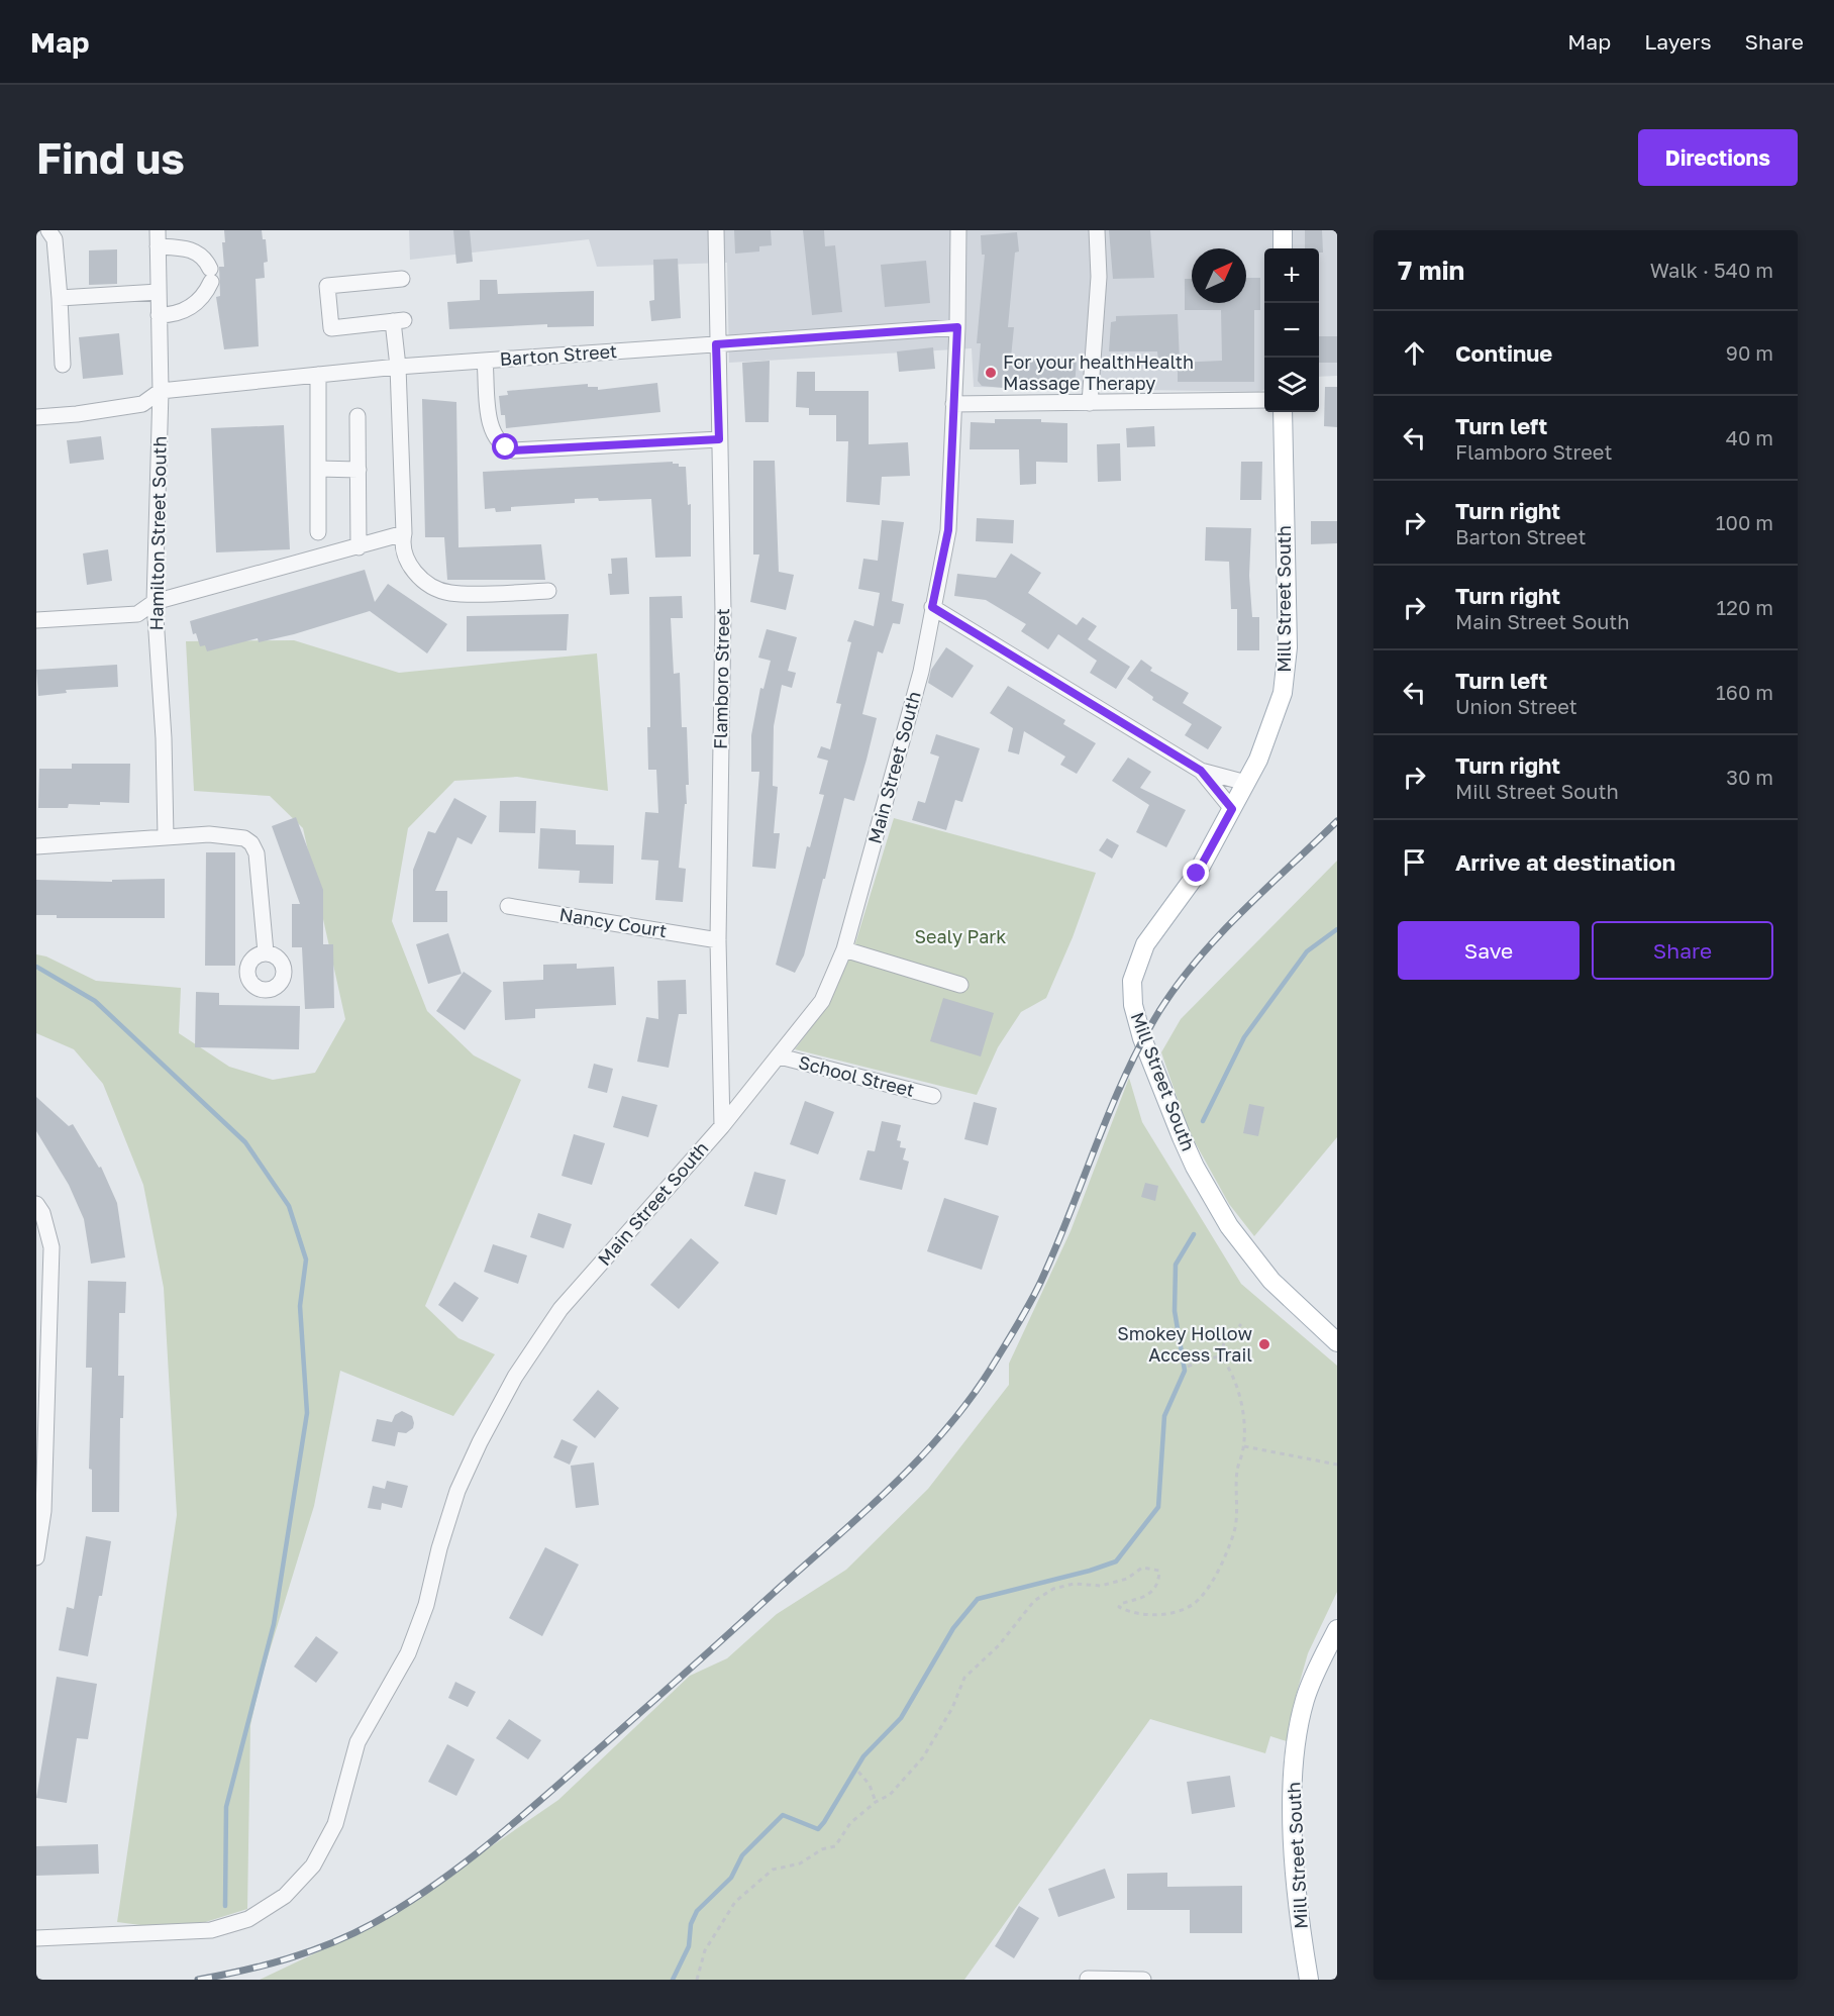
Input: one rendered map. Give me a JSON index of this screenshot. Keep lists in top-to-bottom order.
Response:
{
  "streets": {
    "main road": ["Mill Street South"],
    "street": [
      "Barton Street",
      "Hamilton Street South",
      "Flamboro Street",
      "Main Street South",
      "Nancy Court",
      "School Street"
    ]
  },
  "crossings": [
    ["Barton Street", "Hamilton Street South"],
    ["Barton Street", "Flamboro Street"],
    ["Barton Street", "Main Street South"],
    ["Flamboro Street", "Main Street South"],
    ["Flamboro Street", "Nancy Court"],
    ["Main Street South", "School Street"]
  ],
  "parks": ["Sealy Park"],
  "places": ["For your healthHealth Massage Therapy", "Smokey Hollow Access Trail"],
  "north": "top right",
  "page": {
    "header": "Map",
    "nav": ["Map", "Layers", "Share"],
    "buttons": [
      "Directions",
      ["Save", "Share"]
    ],
    "title": "Find us",
    "heading": ["7 min", "Walk · 540 m"],
    "map_buttons": ["+", "−"],
    "list": [
      ["Continue", "90 m"],
      ["Turn left", "Flamboro Street", "40 m"],
      ["Turn right", "Barton Street", "100 m"],
      ["Turn right", "Main Street South", "120 m"],
      ["Turn left", "Union Street", "160 m"],
      ["Turn right", "Mill Street South", "30 m"],
      "Arrive at destination"
    ]
  }
}
